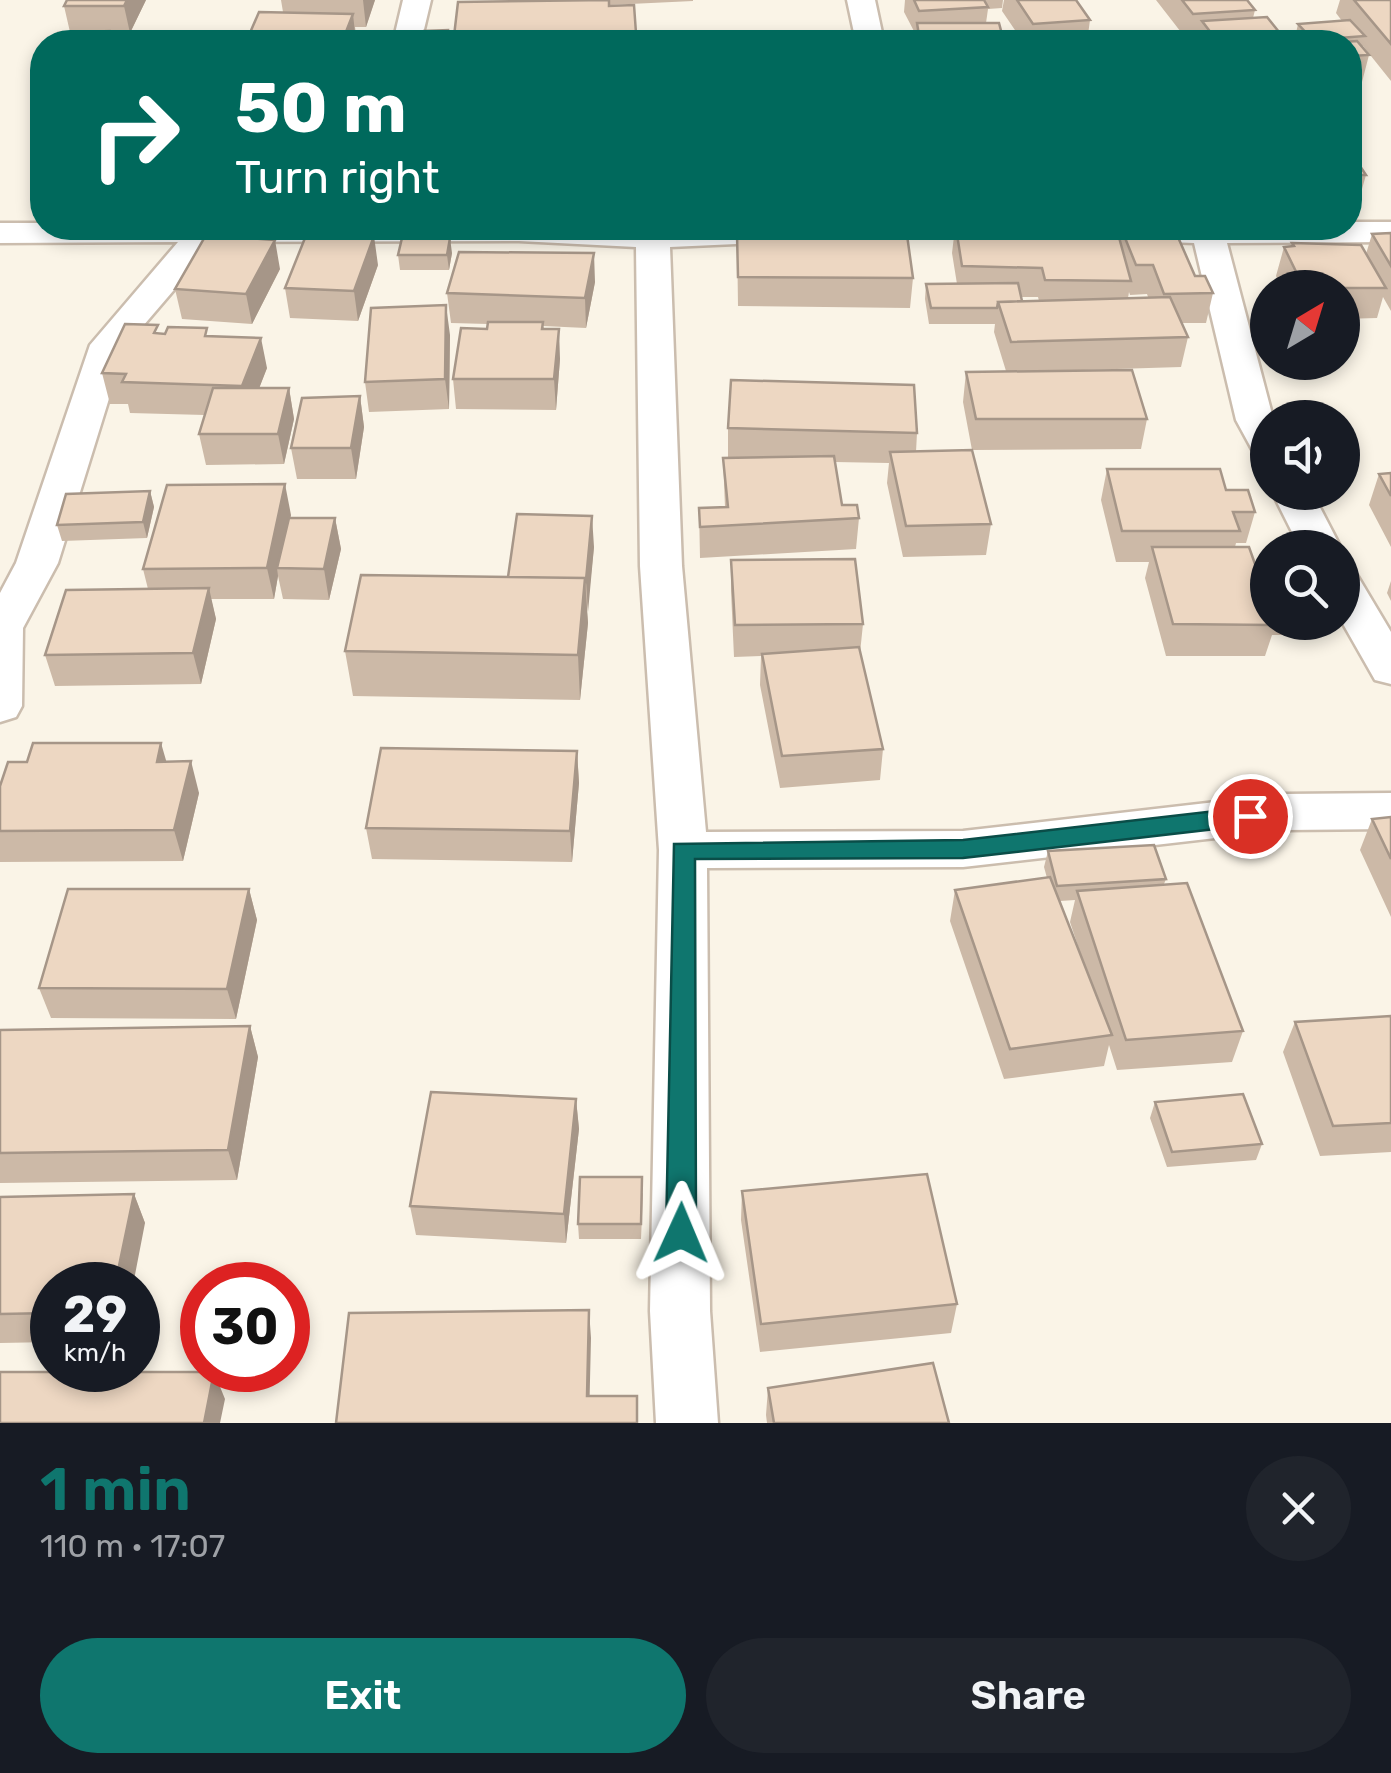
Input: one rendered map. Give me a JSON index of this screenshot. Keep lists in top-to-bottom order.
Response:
{
  "north": "top right",
  "page": {
    "turn": ["50 m", "Turn right"],
    "speed": "29 km/h",
    "limit": "30",
    "heading": ["1 min", "110 m · 17:07"],
    "buttons": ["Exit", "Share"]
  }
}
